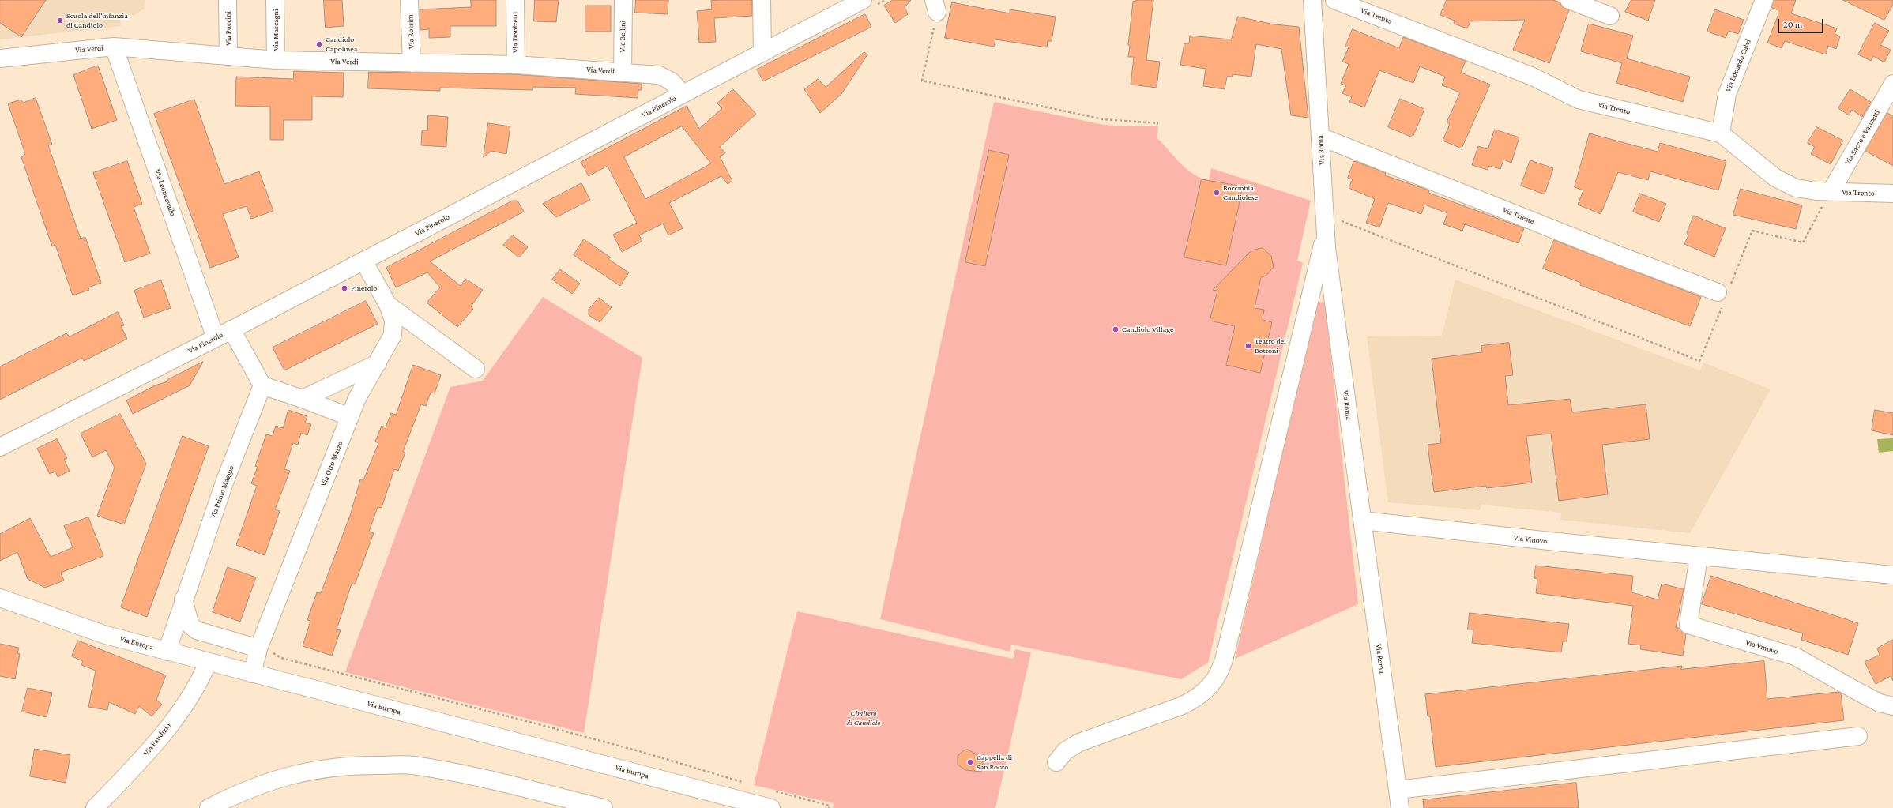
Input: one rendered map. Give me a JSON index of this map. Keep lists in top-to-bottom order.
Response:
{
  "streets": {
    "street": [
      "Via Trento",
      "Via Puccini",
      "Via Mascagni",
      "Via Rossini",
      "Via Donizetti",
      "Via Bellini",
      "Via Verdi",
      "Via Edoardo Calvi",
      "Via Pinerolo",
      "Via Sacco e Vanzetti",
      "Via Roma",
      "Via Leoncavallo",
      "Via Trieste",
      "Via Otto Marzo",
      "Via Primo Maggio",
      "Via Vinovo",
      "Via Europa",
      "Via Faudizio"
    ]
  },
  "crossings": [
    ["Via Trento", "Via Edoardo Calvi"],
    ["Via Trento", "Via Sacco e Vanzetti"],
    ["Via Puccini", "Via Verdi"],
    ["Via Mascagni", "Via Verdi"],
    ["Via Rossini", "Via Verdi"],
    ["Via Donizetti", "Via Verdi"],
    ["Via Bellini", "Via Verdi"],
    ["Via Verdi", "Via Pinerolo"],
    ["Via Verdi", "Via Leoncavallo"],
    ["Via Pinerolo", "Via Leoncavallo"],
    ["Via Pinerolo", "Via Otto Marzo"],
    ["Via Roma", "Via Trieste"],
    ["Via Roma", "Via Vinovo"],
    ["Via Otto Marzo", "Via Europa"],
    ["Via Primo Maggio", "Via Europa"],
    ["Via Europa", "Via Faudizio"]
  ],
  "parks": ["Cimitero di Candiolo"],
  "places": [
    "Scuola dell'infanzia di Candiolo",
    "Candiolo Capolinea",
    "Bocciofila Candiolese",
    "Pinerolo",
    "Candiolo Village",
    "Teatro dei Bottoni",
    "Cappella di San Rocco"
  ],
  "scale_bar": "20 m"
}
